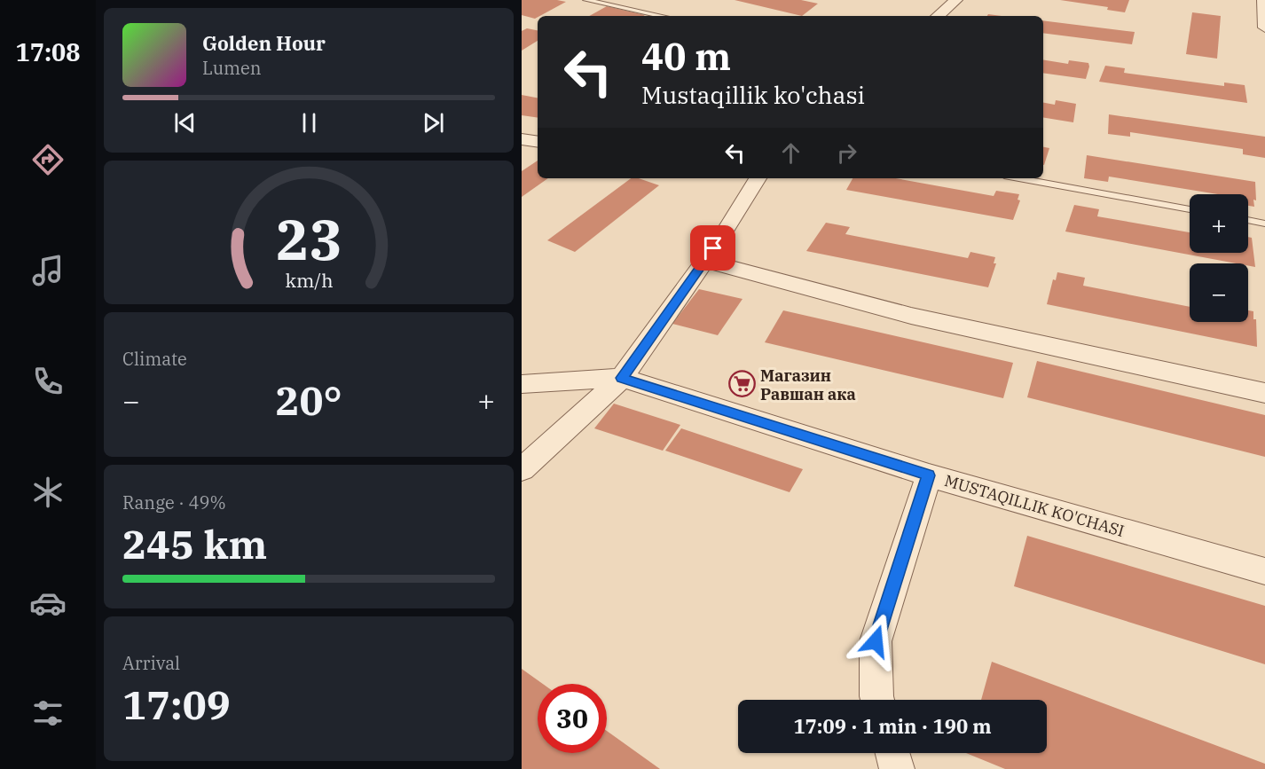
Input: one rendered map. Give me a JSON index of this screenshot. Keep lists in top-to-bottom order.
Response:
{
  "streets": {
    "street": ["MUSTAQILLIK KO'CHASI"]
  },
  "places": {
    "supermarket": ["Магазин Равшан ака"]
  },
  "page": {
    "tabs": "17:08",
    "turn": ["40 m", "Mustaqillik ko'chasi"],
    "song": ["Golden Hour", "Lumen"],
    "map_buttons": ["+", "−"],
    "tile": [
      "Climate",
      ["Range · 49%", "245 km"],
      ["Arrival", "17:09"]
    ],
    "heat": ["−", "20°", "+"],
    "limit": "30",
    "trip": "17:09 · 1 min · 190 m",
    "gauge": ["23", "km/h"]
  }
}
